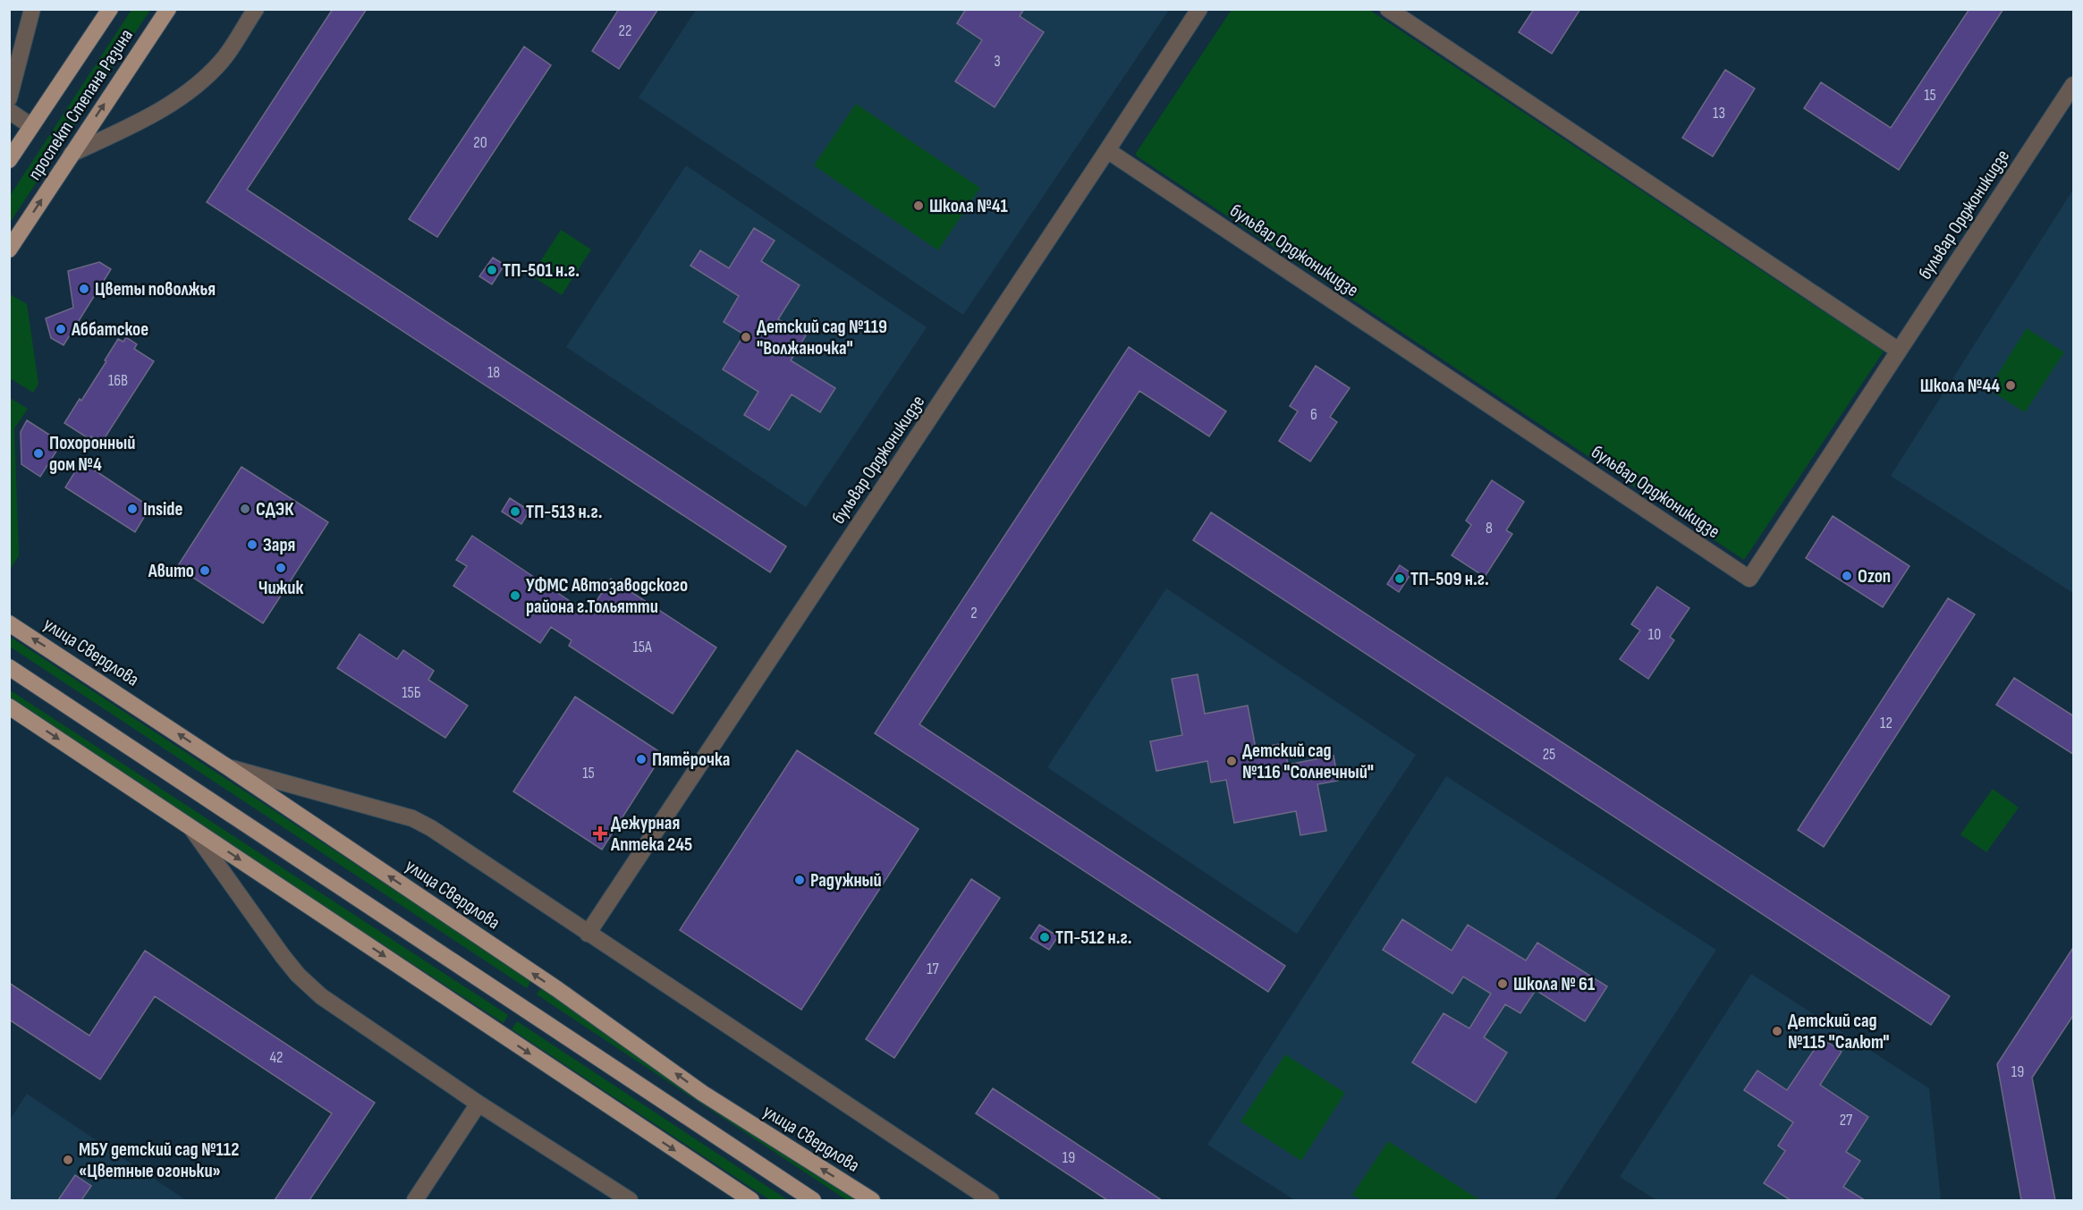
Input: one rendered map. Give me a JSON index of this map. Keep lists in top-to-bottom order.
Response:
{
  "streets": {
    "main road": ["проспект Степана Разина", "улица Свердлова"],
    "street": ["бульвар Орджоникидзе"]
  },
  "places": {
    "other": [
      "Школа №41",
      "ТП-501 н.г.",
      "Цветы поволжья",
      "Аббатское",
      "Детский сад №119 \"Волжаночка\"",
      "Школа №44",
      "Похоронный дом №4",
      "Inside",
      "СДЭК",
      "ТП-513 н.г.",
      "Заря",
      "Чижик",
      "Авито",
      "Ozon",
      "ТП-509 н.г.",
      "УФМС Автозаводского района г.Тольятти",
      "Пятёрочка",
      "Детский сад №116 \"Солнечный\"",
      "Радужный",
      "ТП-512 н.г.",
      "Школа № 61",
      "Детский сад №115 \"Салют\"",
      "МБУ детский сад №112 «Цветные огоньки»"
    ],
    "health": ["Дежурная Аптека 245"]
  },
  "house_numbers": [
    "22",
    "3",
    "15",
    "13",
    "20",
    "18",
    "16В",
    "6",
    "8",
    "2",
    "10",
    "15А",
    "15Б",
    "12",
    "25",
    "15",
    "17",
    "42",
    "19",
    "27",
    "19"
  ]
}
